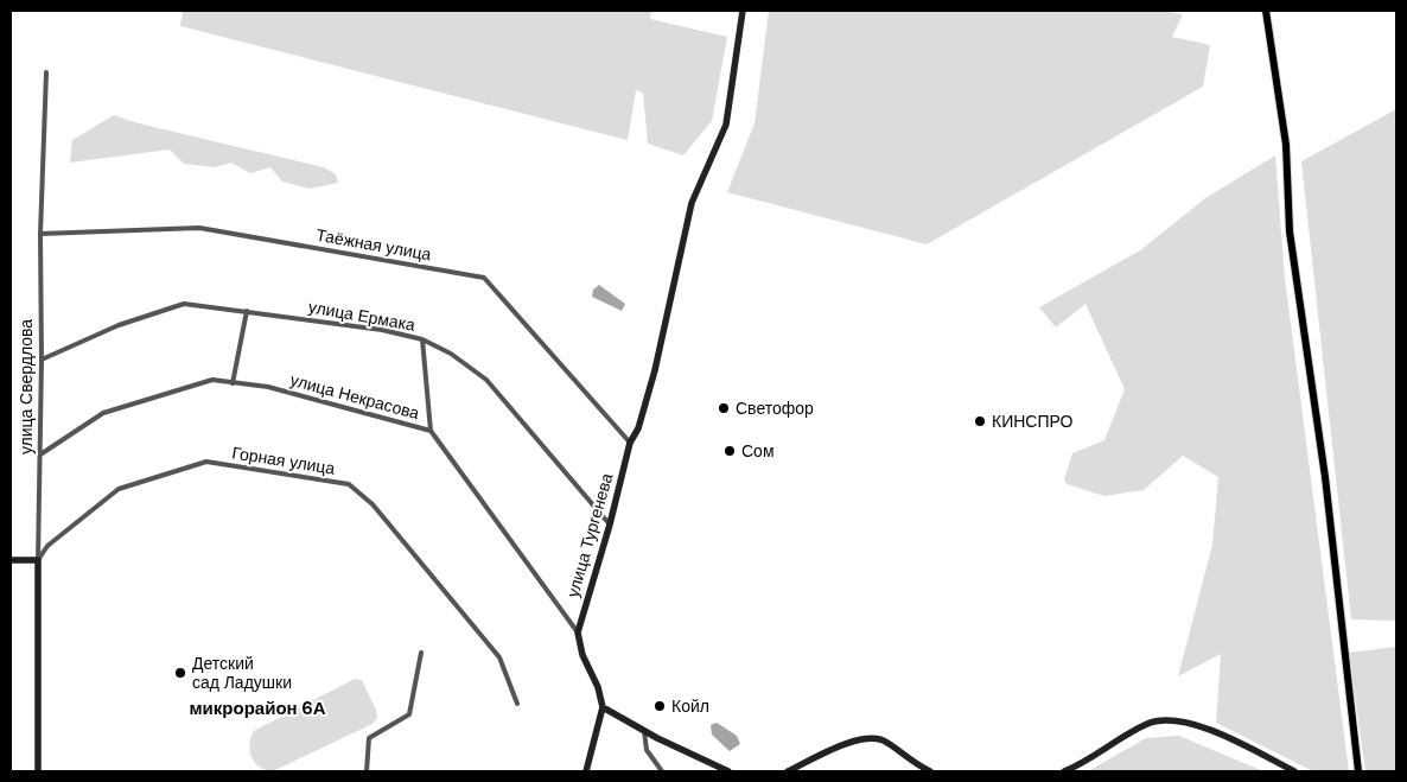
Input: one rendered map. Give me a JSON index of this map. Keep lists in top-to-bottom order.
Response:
{
  "streets": {
    "street": [
      "Таёжная улица",
      "улица Ермака",
      "улица Свердлова",
      "улица Некрасова",
      "Горная улица",
      "улица Тургенева"
    ]
  },
  "crossings": [
    ["Таёжная улица", "улица Свердлова"],
    ["Таёжная улица", "улица Тургенева"],
    ["улица Ермака", "улица Свердлова"],
    ["улица Ермака", "улица Тургенева"],
    ["улица Свердлова", "улица Некрасова"],
    ["улица Свердлова", "Горная улица"],
    ["улица Некрасова", "улица Тургенева"]
  ],
  "districts": ["микрорайон 6А"],
  "places": [
    "Светофор",
    "КИНСПРО",
    "Сом",
    "Детский сад Ладушки",
    "Койл"
  ]
}
